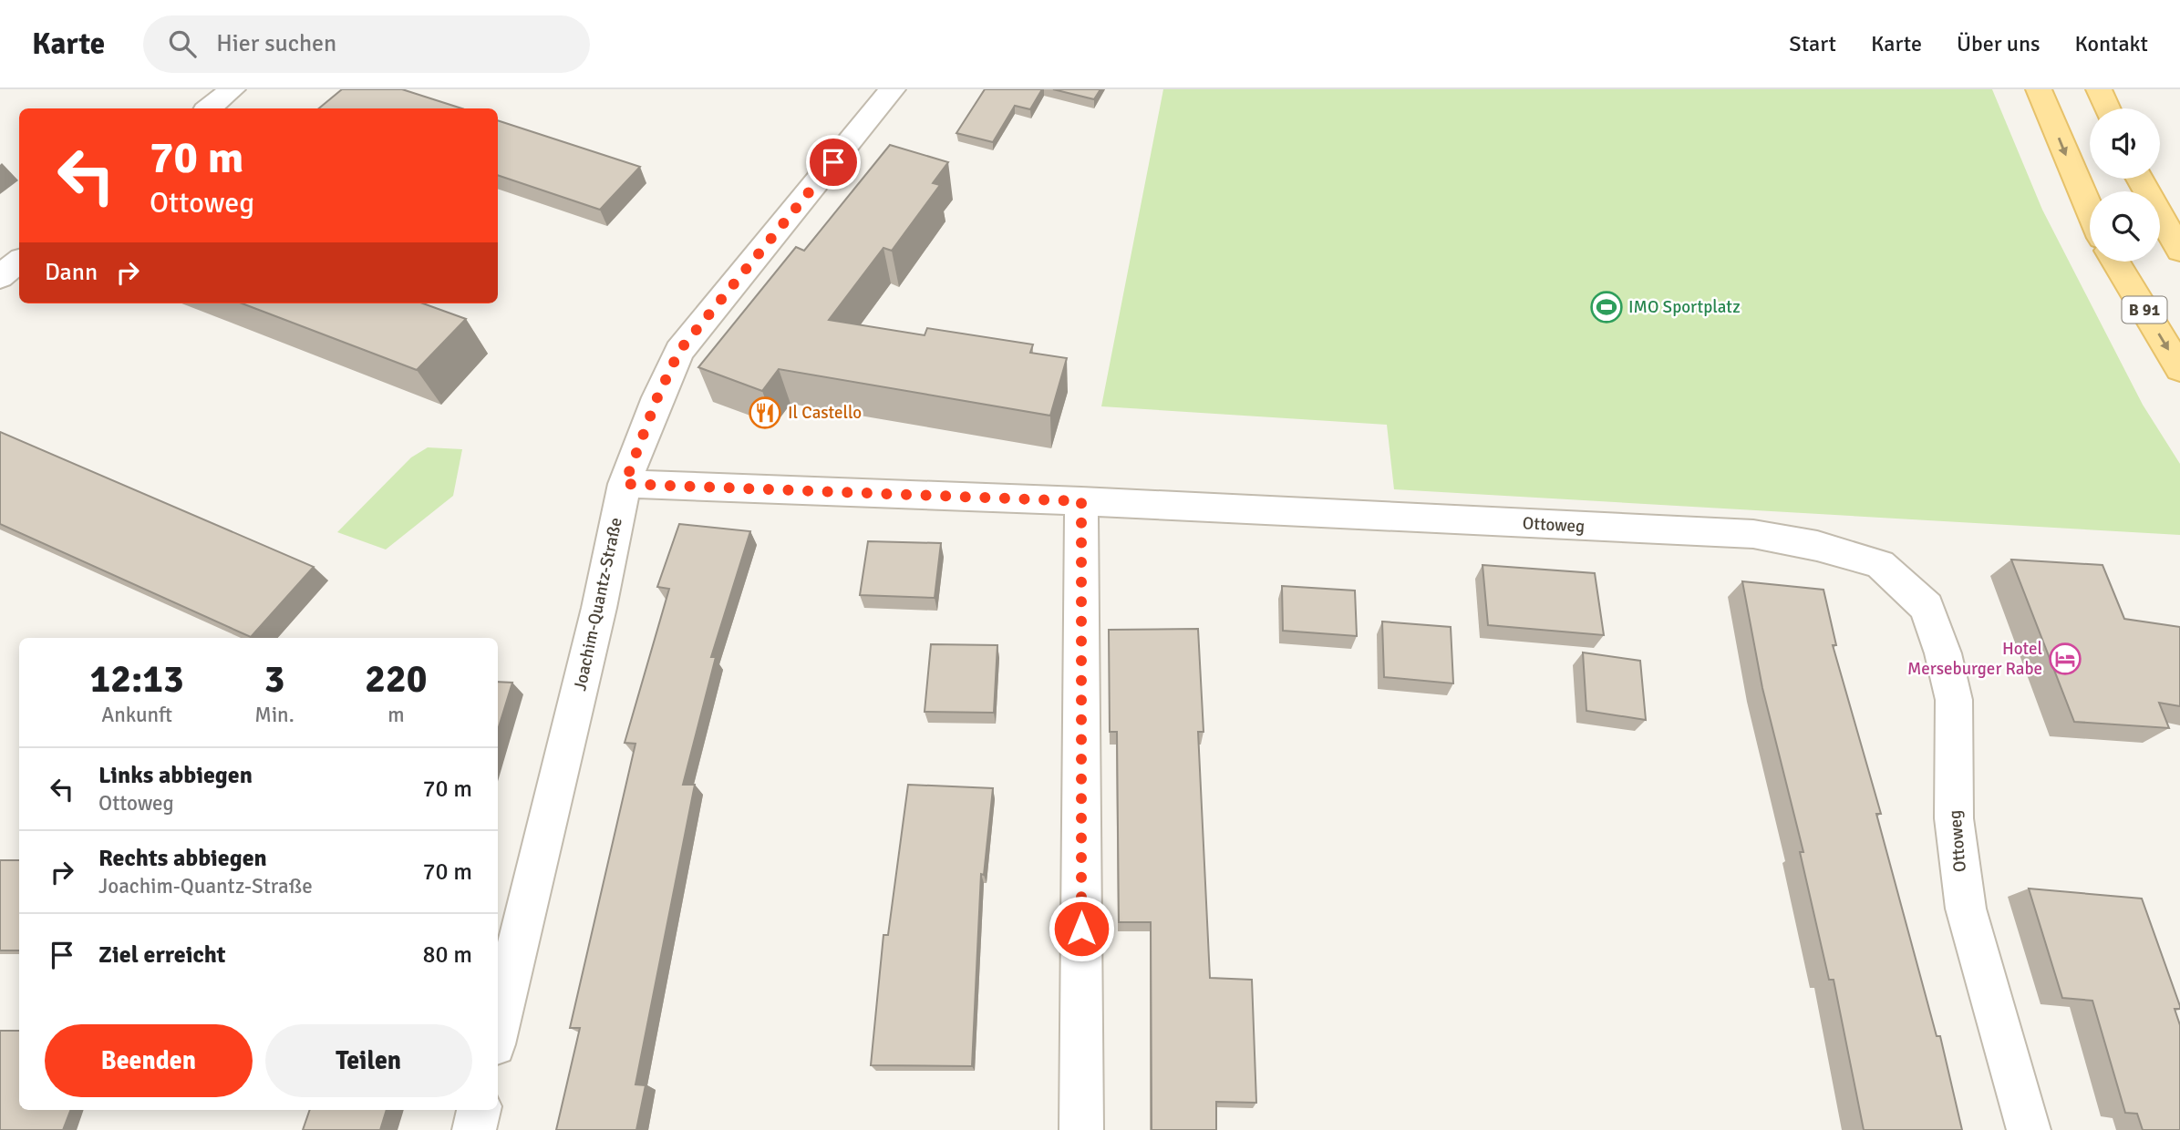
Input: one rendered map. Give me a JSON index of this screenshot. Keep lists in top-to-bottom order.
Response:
{
  "streets": {
    "main road": ["B 91"],
    "street": ["Ottoweg", "Joachim-Quantz-Straße"]
  },
  "crossings": [
    ["Ottoweg", "Joachim-Quantz-Straße"]
  ],
  "places": {
    "sports": ["IMO Sportplatz"],
    "restaurant": ["Il Castello"],
    "hotel": ["Hotel Merseburger Rabe"]
  },
  "page": {
    "header": "Karte",
    "search": "Hier suchen",
    "nav": [
      "Start",
      "Karte",
      "Über uns",
      "Kontakt"
    ],
    "turn": ["70 m", "Ottoweg"],
    "then": "Dann",
    "eta": [
      "12:13",
      "Ankunft",
      "3",
      "Min.",
      "220",
      "m"
    ],
    "list": [
      {
        "name": "Links abbiegen",
        "note": "Ottoweg",
        "value": "70 m"
      },
      {
        "name": "Rechts abbiegen",
        "note": "Joachim-Quantz-Straße",
        "value": "70 m"
      },
      {
        "name": "Ziel erreicht",
        "value": "80 m"
      }
    ],
    "buttons": ["Beenden", "Teilen"]
  }
}
